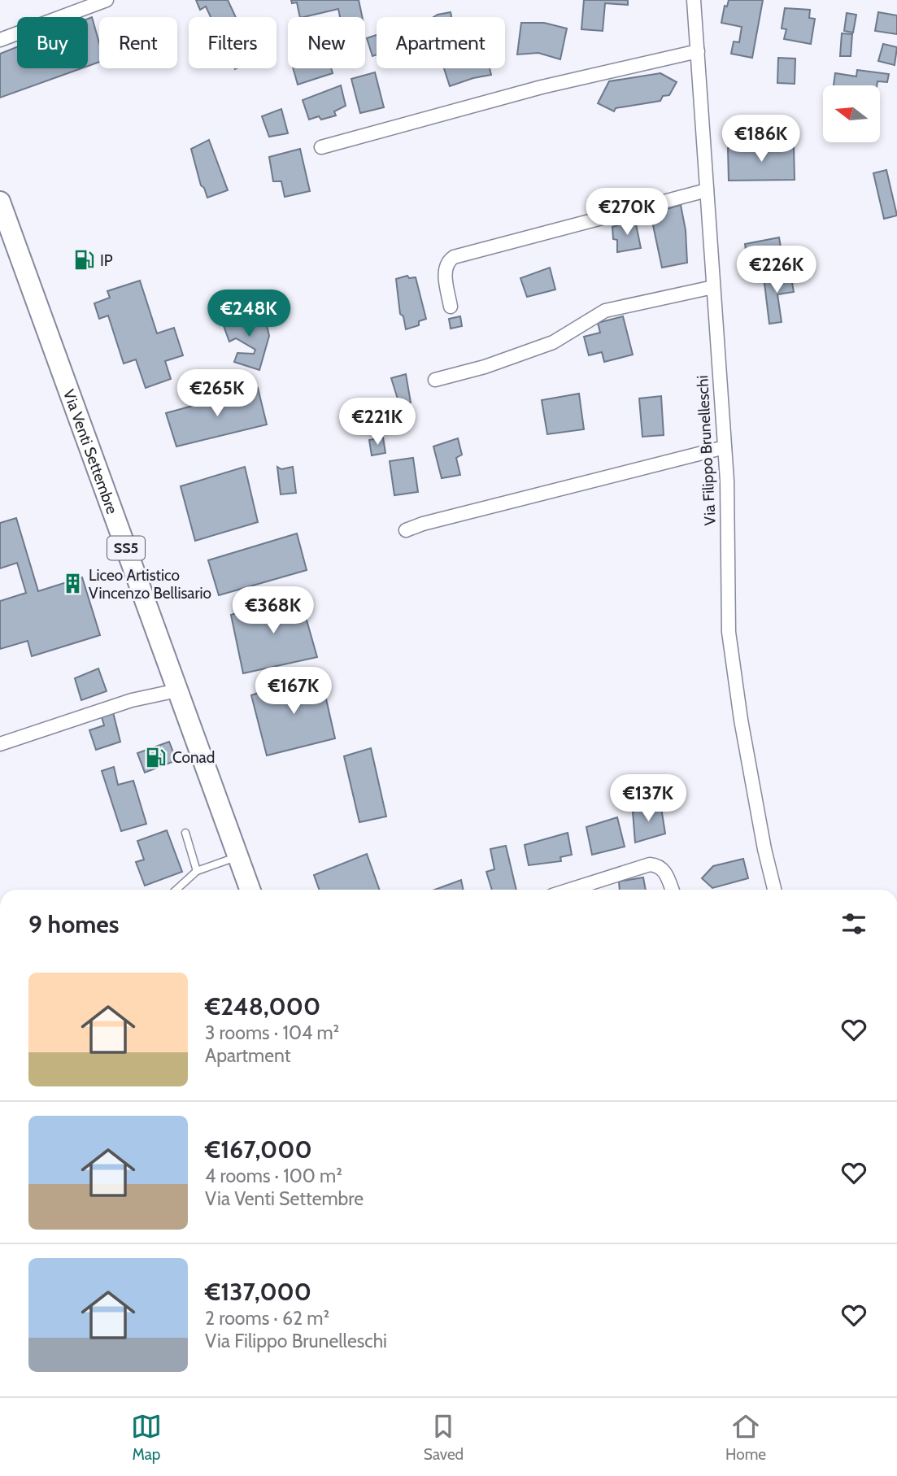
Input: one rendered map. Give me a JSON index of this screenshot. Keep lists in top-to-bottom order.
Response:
{
  "streets": {
    "main road": ["Via Venti Settembre", "SS5"],
    "street": ["Via Filippo Brunelleschi"]
  },
  "places": {
    "fuel station": ["IP", "Conad"],
    "building": ["Liceo Artistico Vincenzo Bellisario"]
  },
  "north": "left",
  "page": {
    "chip": [
      "Buy",
      "Rent",
      "Filters",
      "New",
      "Apartment"
    ],
    "price": [
      "€186K",
      "€270K",
      "€226K",
      "€248K",
      "€265K",
      "€221K",
      "€368K",
      "€167K",
      "€137K"
    ],
    "heading": "9 homes",
    "list": [
      {
        "name": "€248,000",
        "note": "3 rooms · 104 m² · Apartment"
      },
      {
        "name": "€167,000",
        "note": "4 rooms · 100 m² · Via Venti Settembre"
      },
      {
        "name": "€137,000",
        "note": "2 rooms · 62 m² · Via Filippo Brunelleschi"
      }
    ],
    "tabs": ["Map", "Saved", "Home"]
  }
}
